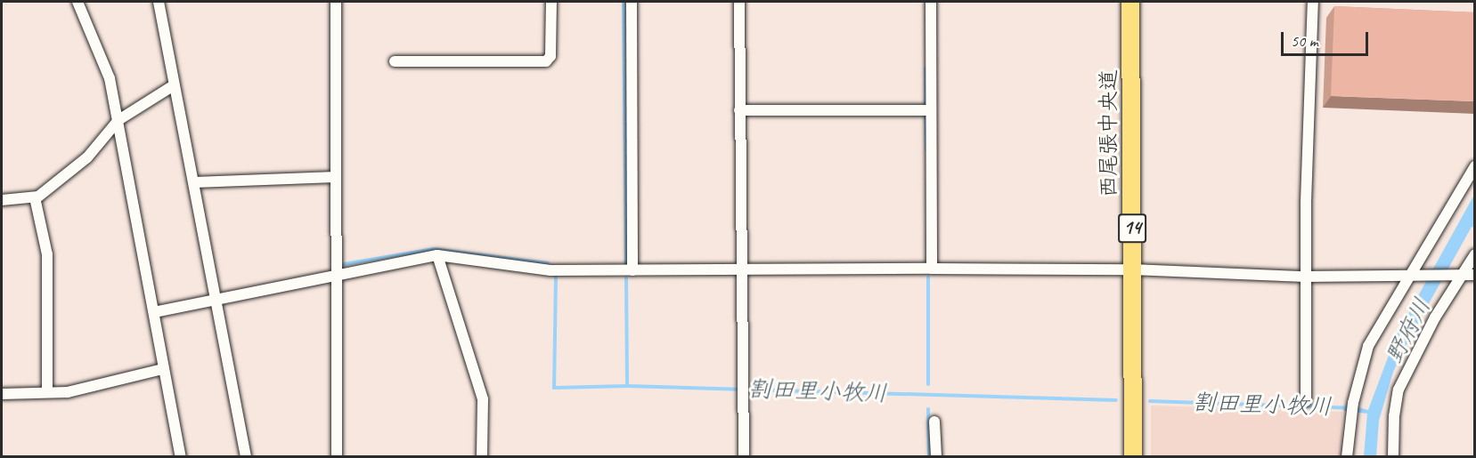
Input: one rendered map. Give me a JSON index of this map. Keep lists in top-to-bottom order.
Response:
{
  "streets": {
    "main road": ["西尾張中央道", "14"]
  },
  "water": ["野府川", "割田里小牧川"],
  "scale_bar": "50 m"
}
